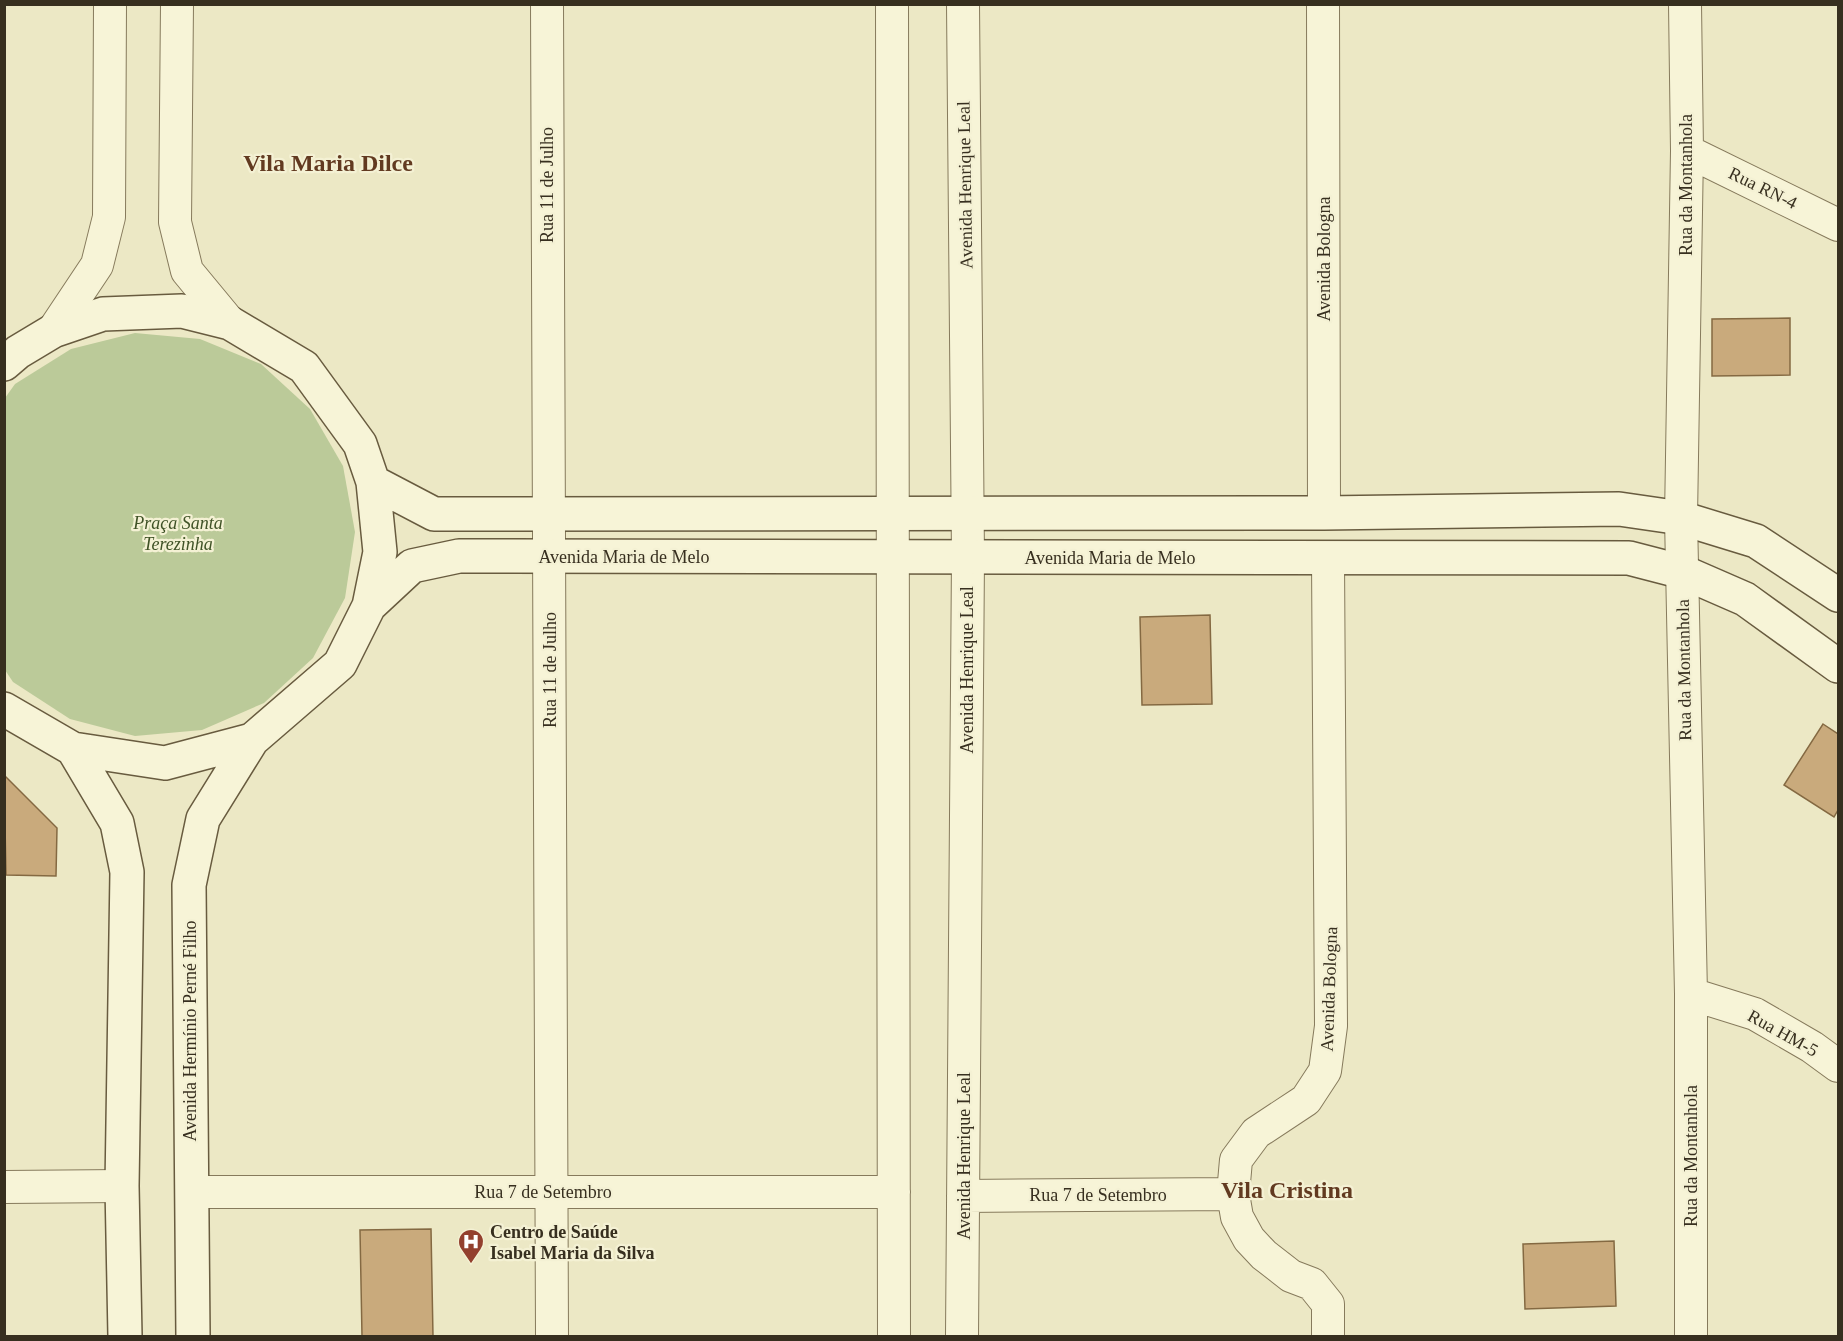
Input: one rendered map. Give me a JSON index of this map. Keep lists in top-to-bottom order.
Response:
{
  "streets": {
    "street": [
      "Rua 11 de Julho",
      "Avenida Henrique Leal",
      "Rua da Montanhola",
      "Rua RN-4",
      "Avenida Bologna",
      "Avenida Maria de Melo",
      "Avenida Hermínio Perné Filho",
      "Rua HM-5",
      "Rua 7 de Setembro"
    ]
  },
  "crossings": [
    ["Rua 11 de Julho", "Avenida Maria de Melo"],
    ["Rua 11 de Julho", "Rua 7 de Setembro"],
    ["Avenida Henrique Leal", "Avenida Maria de Melo"],
    ["Avenida Henrique Leal", "Rua 7 de Setembro"],
    ["Rua da Montanhola", "Rua RN-4"],
    ["Rua da Montanhola", "Avenida Maria de Melo"],
    ["Rua da Montanhola", "Rua HM-5"],
    ["Avenida Bologna", "Avenida Maria de Melo"],
    ["Avenida Bologna", "Rua 7 de Setembro"],
    ["Avenida Hermínio Perné Filho", "Rua 7 de Setembro"]
  ],
  "districts": ["Vila Maria Dilce", "Vila Cristina"],
  "parks": ["Praça Santa Terezinha"],
  "places": {
    "hospital": ["Centro de Saúde Isabel Maria da Silva"]
  }
}
